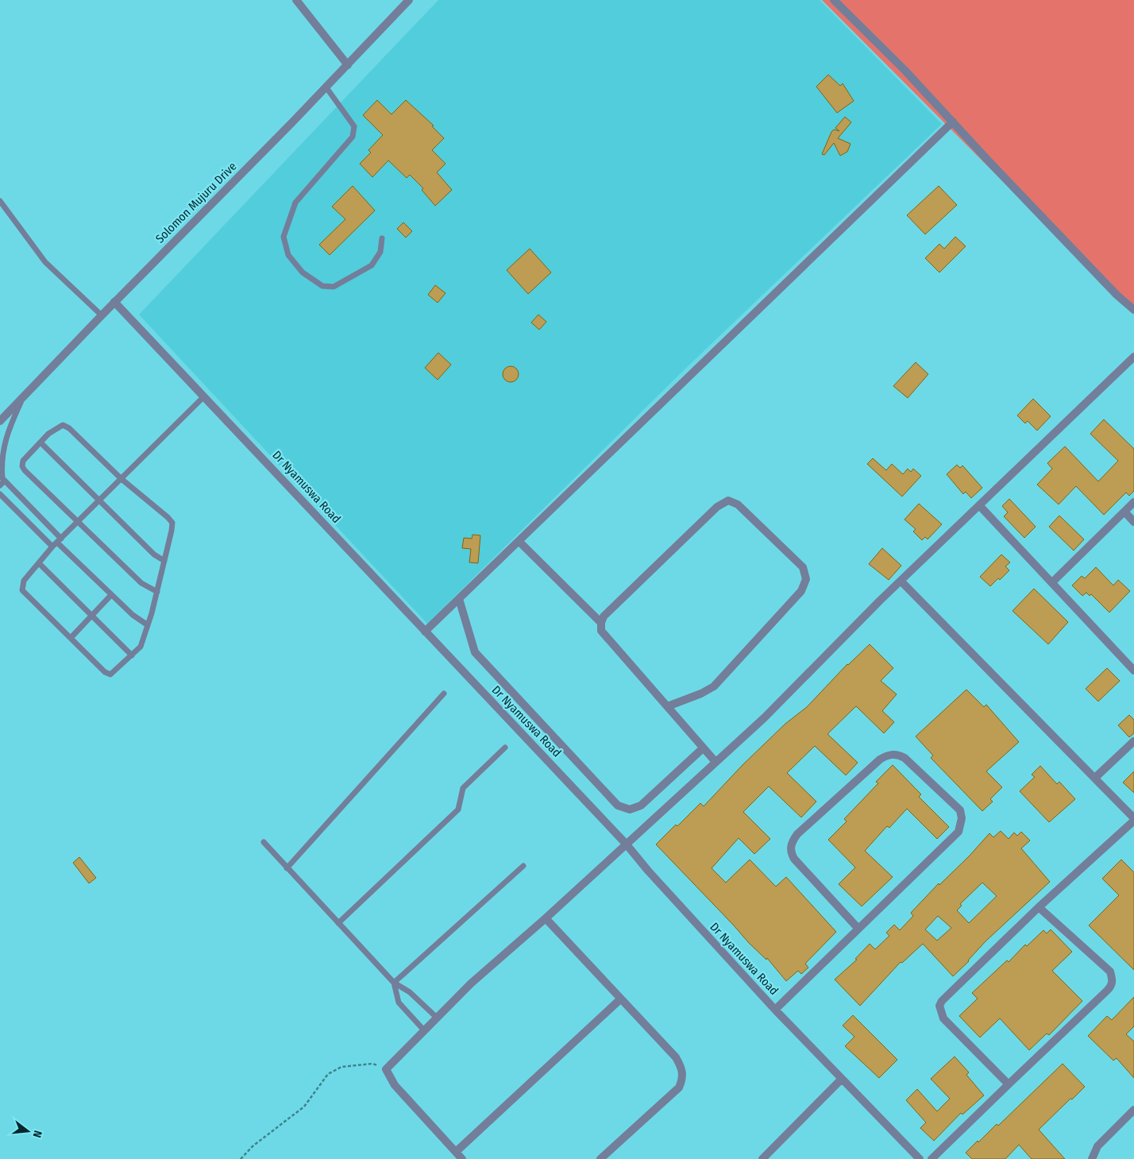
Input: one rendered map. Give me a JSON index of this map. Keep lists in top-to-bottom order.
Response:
{
  "streets": {
    "street": ["Solomon Mujuru Drive", "Dr Nyamuswa Road"]
  },
  "crossings": [
    ["Solomon Mujuru Drive", "Dr Nyamuswa Road"]
  ],
  "north": "right"
}
